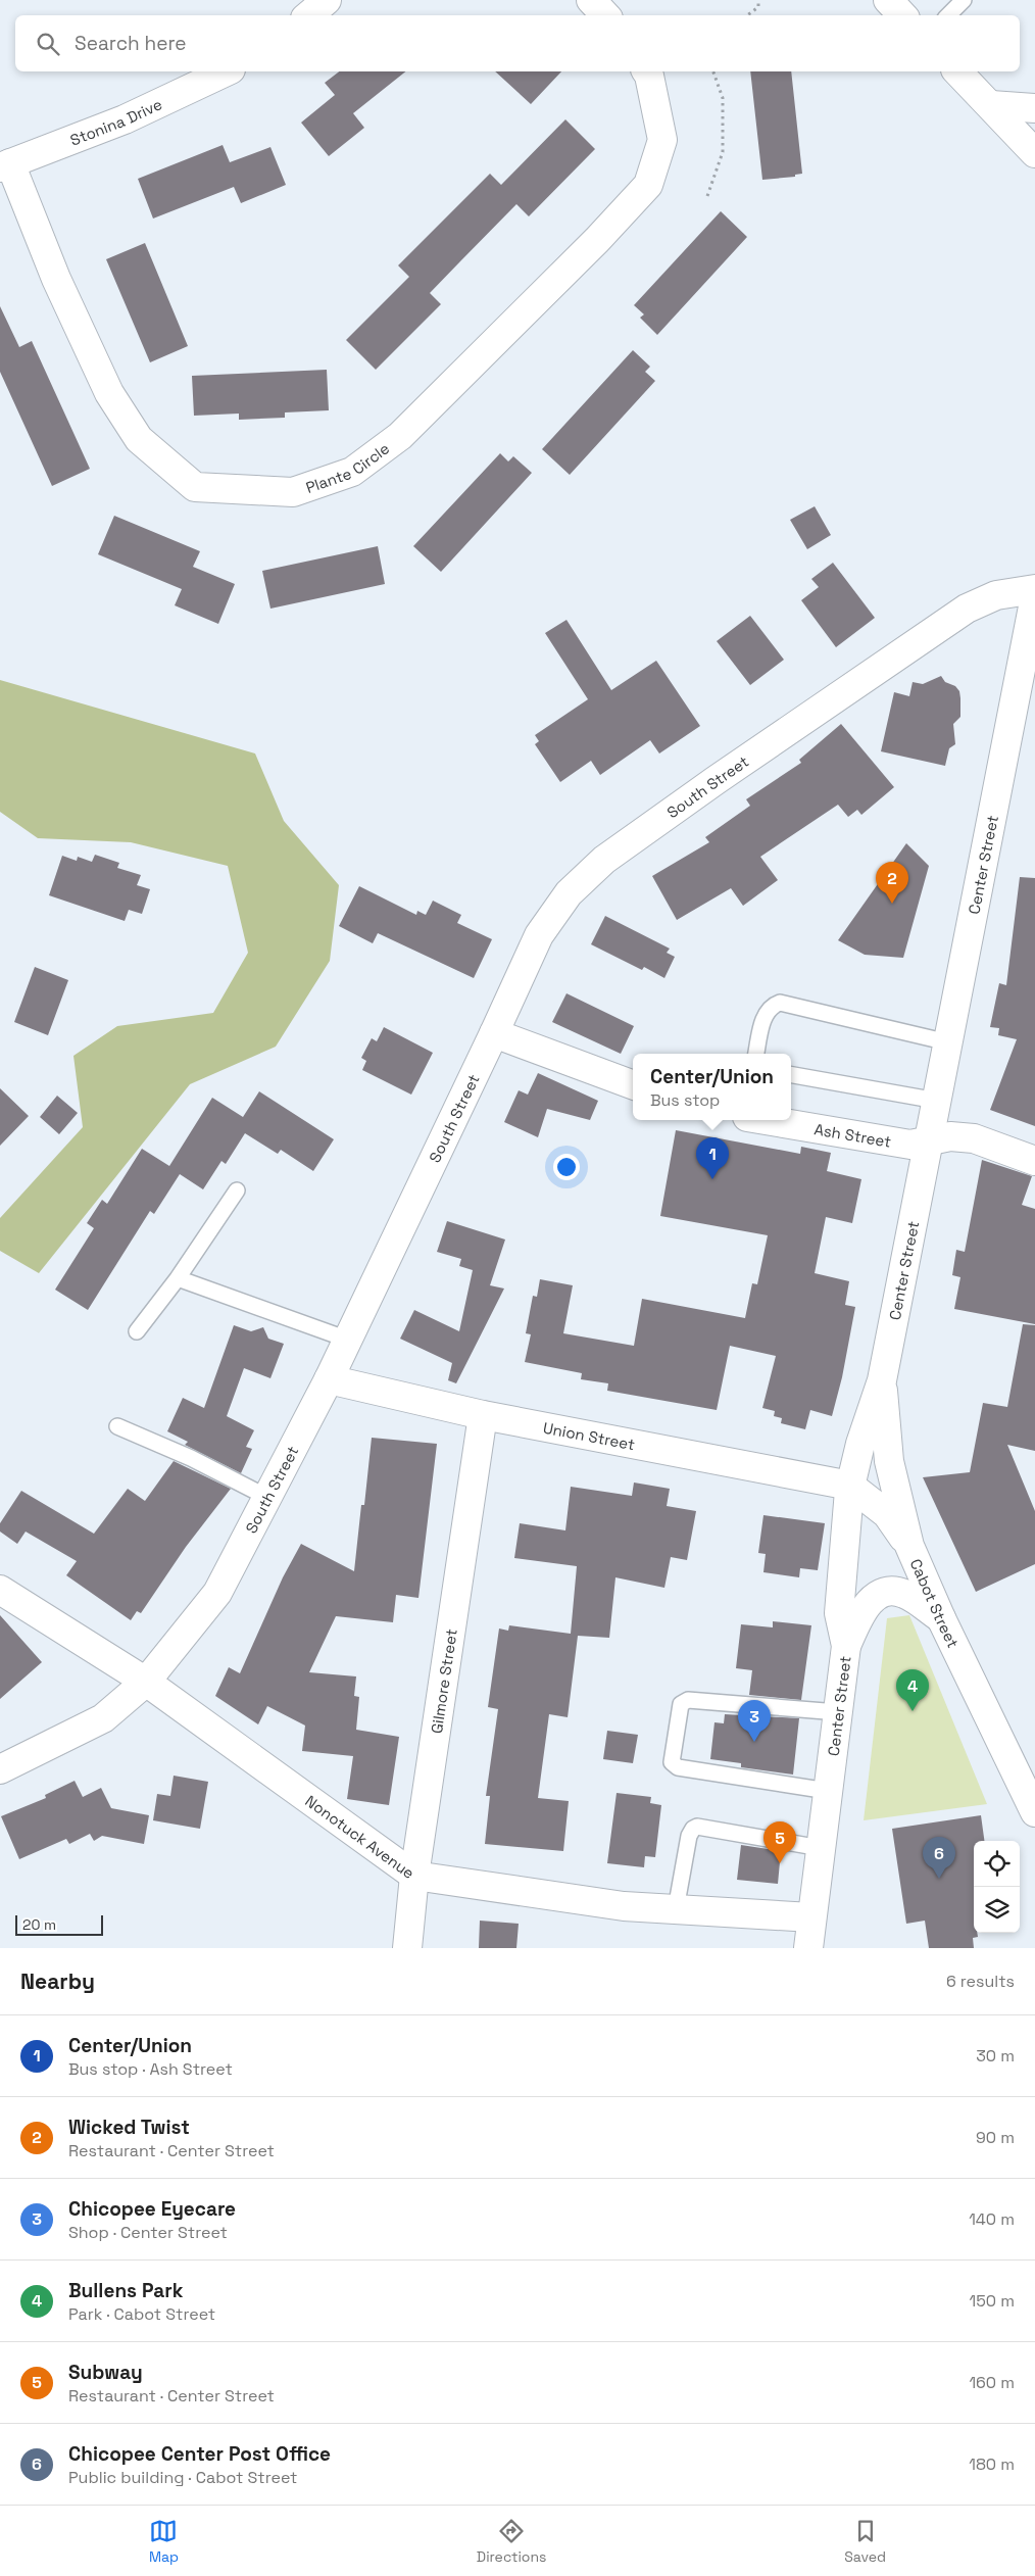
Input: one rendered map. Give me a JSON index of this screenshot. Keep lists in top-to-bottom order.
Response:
{
  "streets": {
    "street": [
      "Stonina Drive",
      "Plante Circle",
      "South Street",
      "Center Street",
      "Ash Street",
      "Union Street",
      "Cabot Street",
      "Gilmore Street",
      "Nonotuck Avenue"
    ]
  },
  "crossings": [
    ["Stonina Drive", "Plante Circle"],
    ["South Street", "Center Street"],
    ["South Street", "Union Street"],
    ["South Street", "Nonotuck Avenue"],
    ["Center Street", "Ash Street"],
    ["Center Street", "Union Street"],
    ["Center Street", "Cabot Street"],
    ["Center Street", "Nonotuck Avenue"],
    ["Union Street", "Gilmore Street"],
    ["Gilmore Street", "Nonotuck Avenue"]
  ],
  "scale_bar": "20 m",
  "page": {
    "search": "Search here",
    "pins": [
      "2",
      "1",
      "4",
      "3",
      "5",
      "6"
    ],
    "popup": ["Center/Union", "Bus stop"],
    "scale": "20 m",
    "heading": ["Nearby", "6 results"],
    "list": [
      {
        "mark": "1",
        "name": "Center/Union",
        "note": "Bus stop · Ash Street",
        "value": "30 m"
      },
      {
        "mark": "2",
        "name": "Wicked Twist",
        "note": "Restaurant · Center Street",
        "value": "90 m"
      },
      {
        "mark": "3",
        "name": "Chicopee Eyecare",
        "note": "Shop · Center Street",
        "value": "140 m"
      },
      {
        "mark": "4",
        "name": "Bullens Park",
        "note": "Park · Cabot Street",
        "value": "150 m"
      },
      {
        "mark": "5",
        "name": "Subway",
        "note": "Restaurant · Center Street",
        "value": "160 m"
      },
      {
        "mark": "6",
        "name": "Chicopee Center Post Office",
        "note": "Public building · Cabot Street",
        "value": "180 m"
      }
    ],
    "nav": ["Map", "Directions", "Saved"]
  }
}
